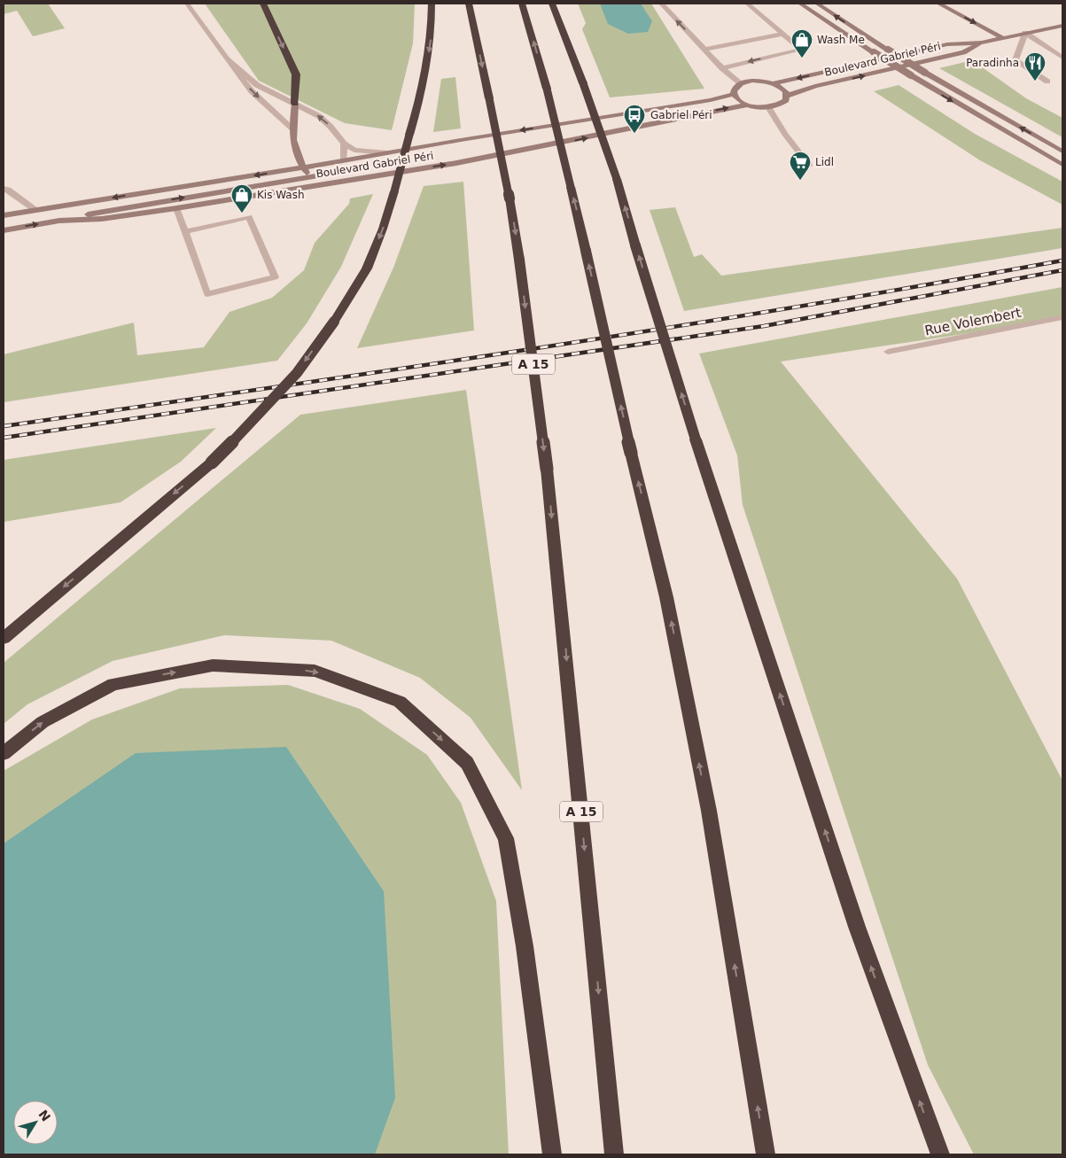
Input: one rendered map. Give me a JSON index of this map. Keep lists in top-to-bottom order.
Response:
{
  "streets": {
    "highway": ["A 15"],
    "main road": ["Boulevard Gabriel Péri"],
    "street": ["Rue Volembert"]
  },
  "places": {
    "shop": ["Wash Me", "Kis Wash"],
    "restaurant": ["Paradinha"],
    "bus stop": ["Gabriel Péri"],
    "supermarket": ["Lidl"]
  },
  "north": "top right"
}
